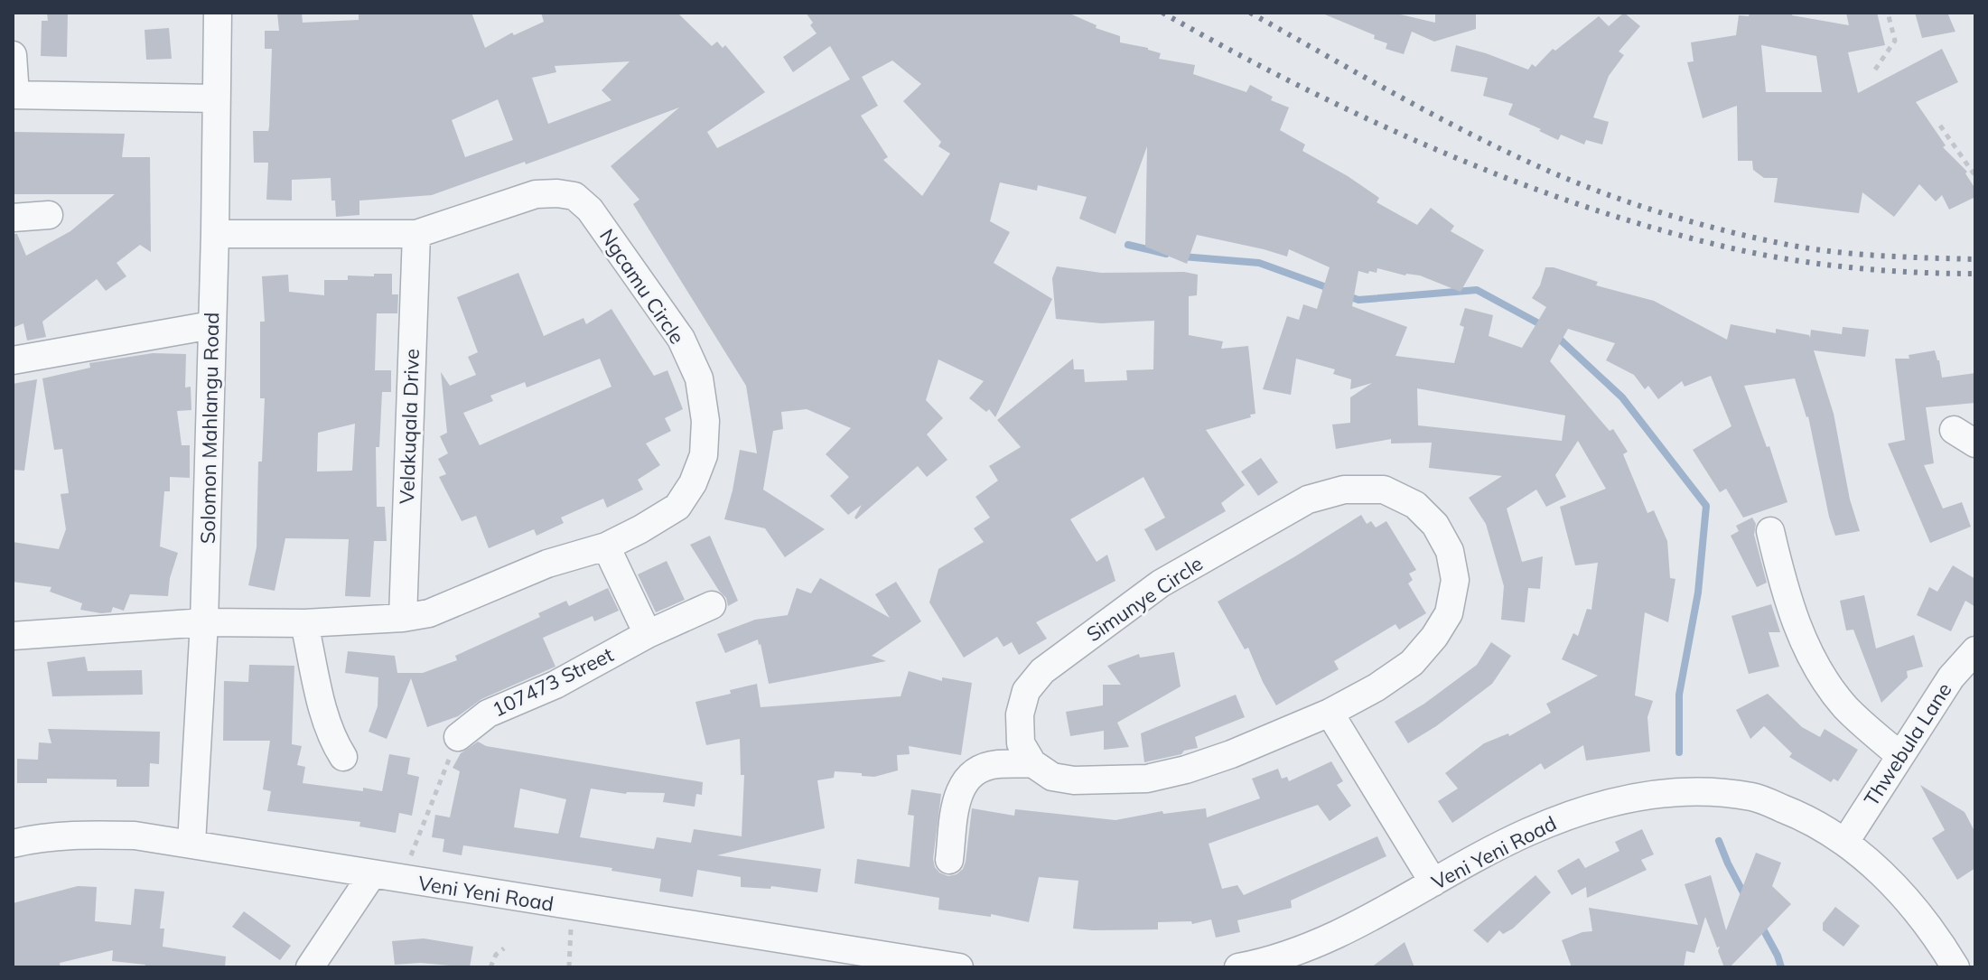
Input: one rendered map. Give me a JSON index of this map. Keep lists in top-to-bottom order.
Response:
{
  "streets": {
    "street": [
      "Ngcamu Circle",
      "Velakuqala Drive",
      "Solomon Mahlangu Road",
      "Simunye Circle",
      "107473 Street",
      "Thwebula Lane",
      "Veni Yeni Road"
    ]
  },
  "crossings": [
    ["Ngcamu Circle", "Velakuqala Drive"],
    ["Ngcamu Circle", "Solomon Mahlangu Road"],
    ["Solomon Mahlangu Road", "Veni Yeni Road"],
    ["Thwebula Lane", "Veni Yeni Road"]
  ]
}
